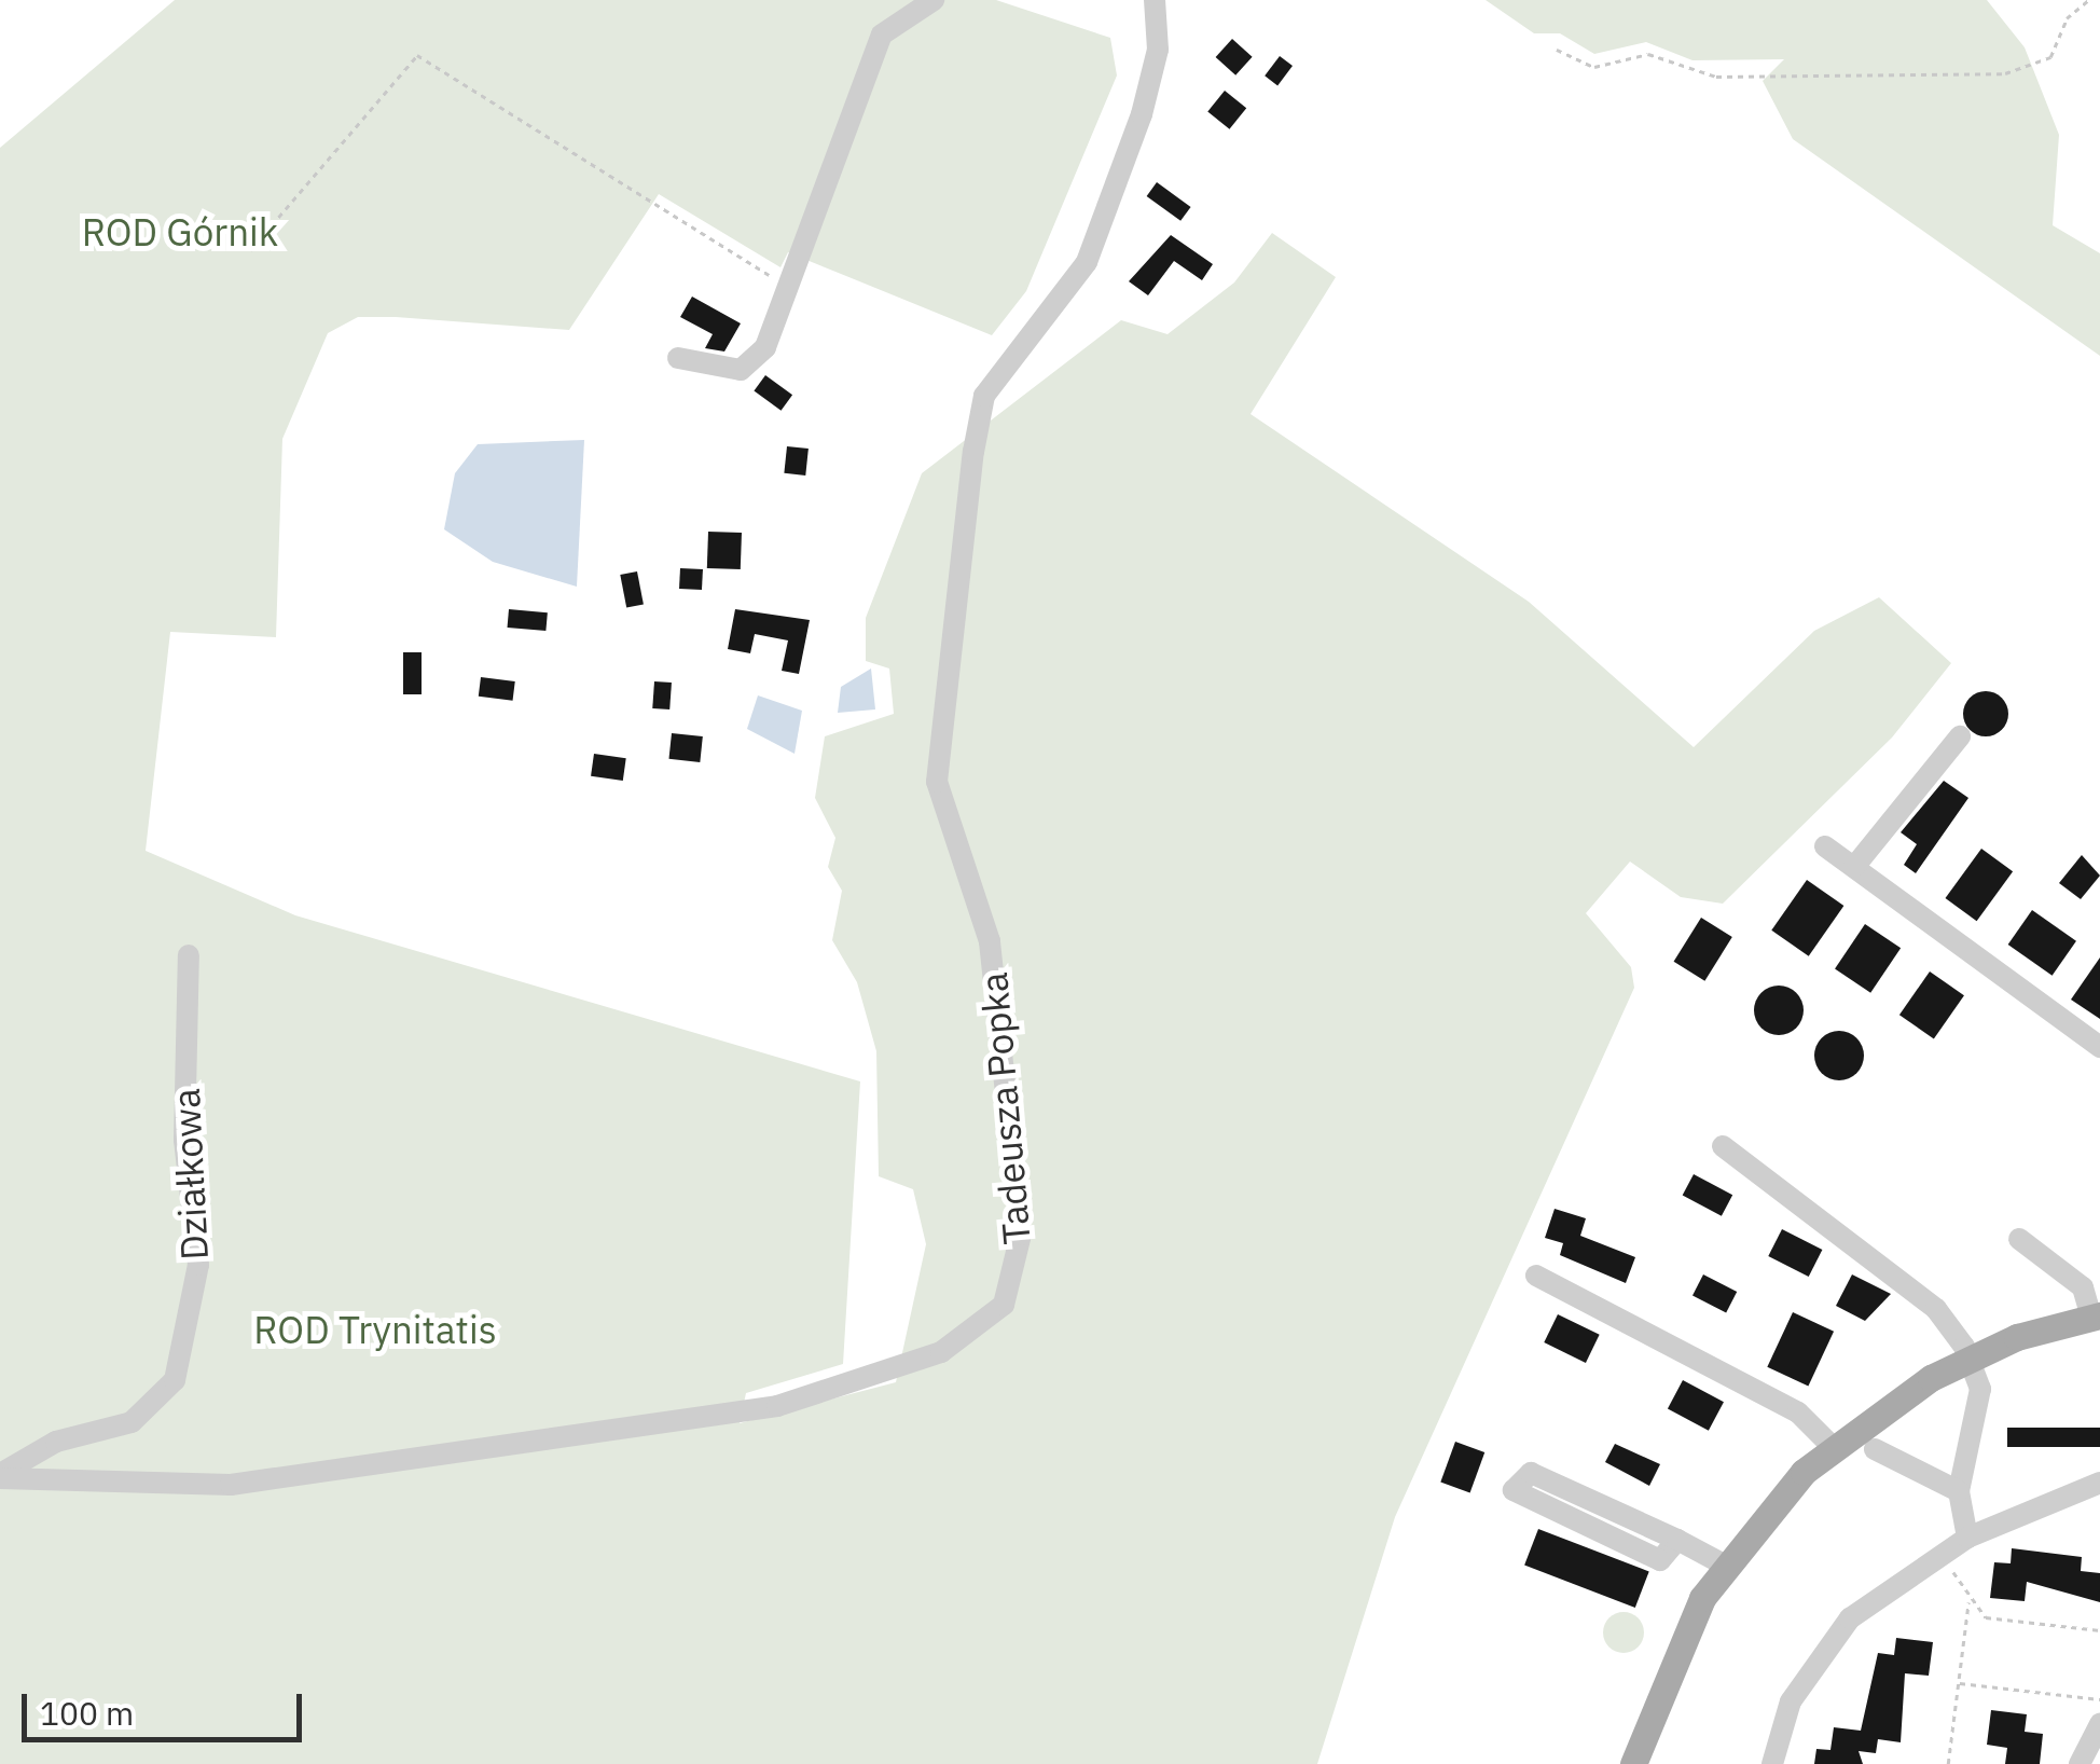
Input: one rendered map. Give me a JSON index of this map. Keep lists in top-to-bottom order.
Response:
{
  "streets": {
    "street": ["Tadeusza Popka", "Działkowa"]
  },
  "crossings": [
    ["Tadeusza Popka", "Działkowa"]
  ],
  "parks": ["ROD Górnik", "ROD Trynitatis"],
  "scale_bar": "100 m"
}
